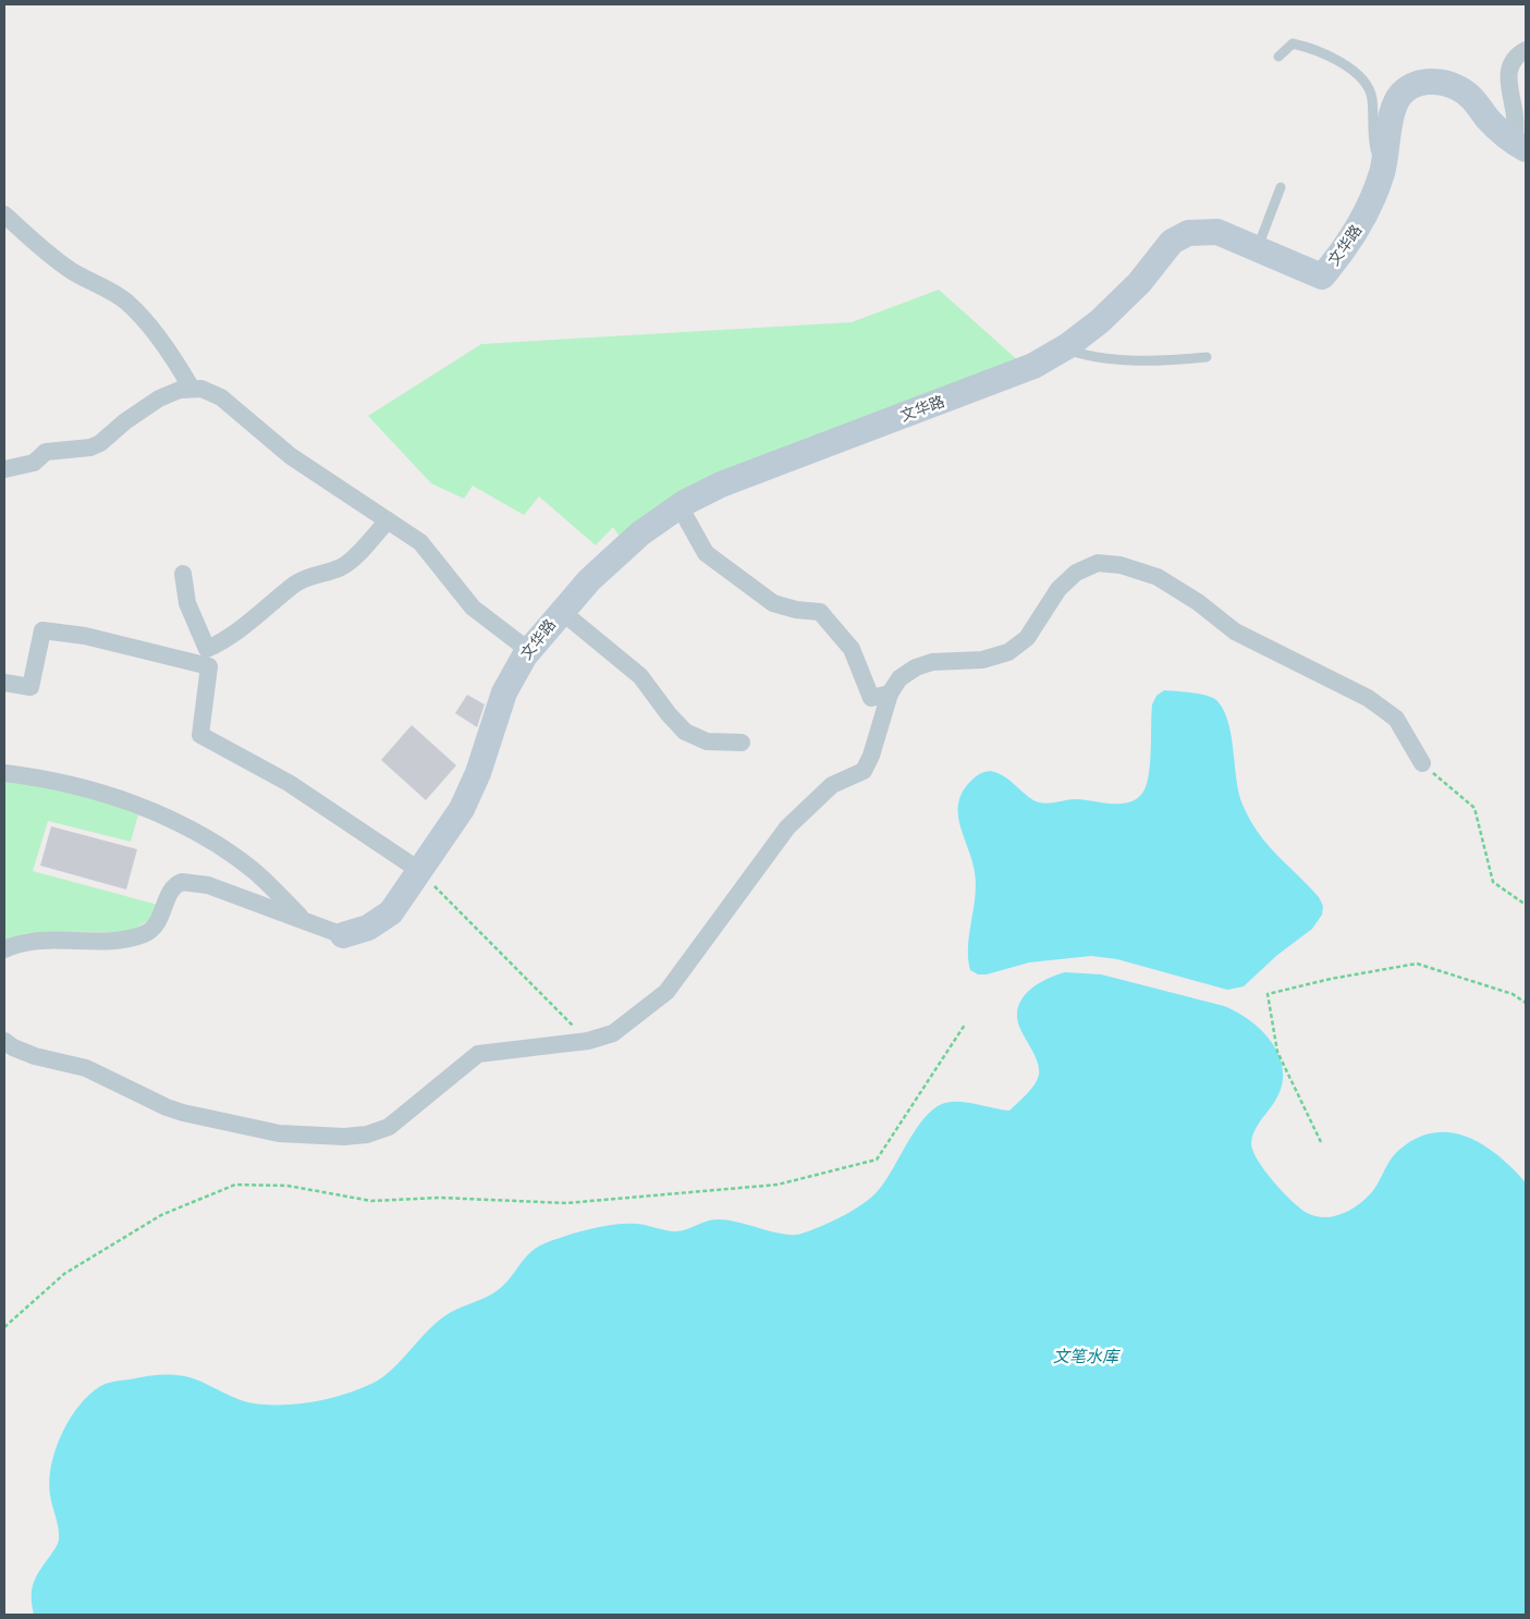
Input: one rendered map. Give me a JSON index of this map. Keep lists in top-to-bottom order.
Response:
{
  "streets": {
    "street": ["文华路"]
  },
  "water": ["文笔水库"]
}
